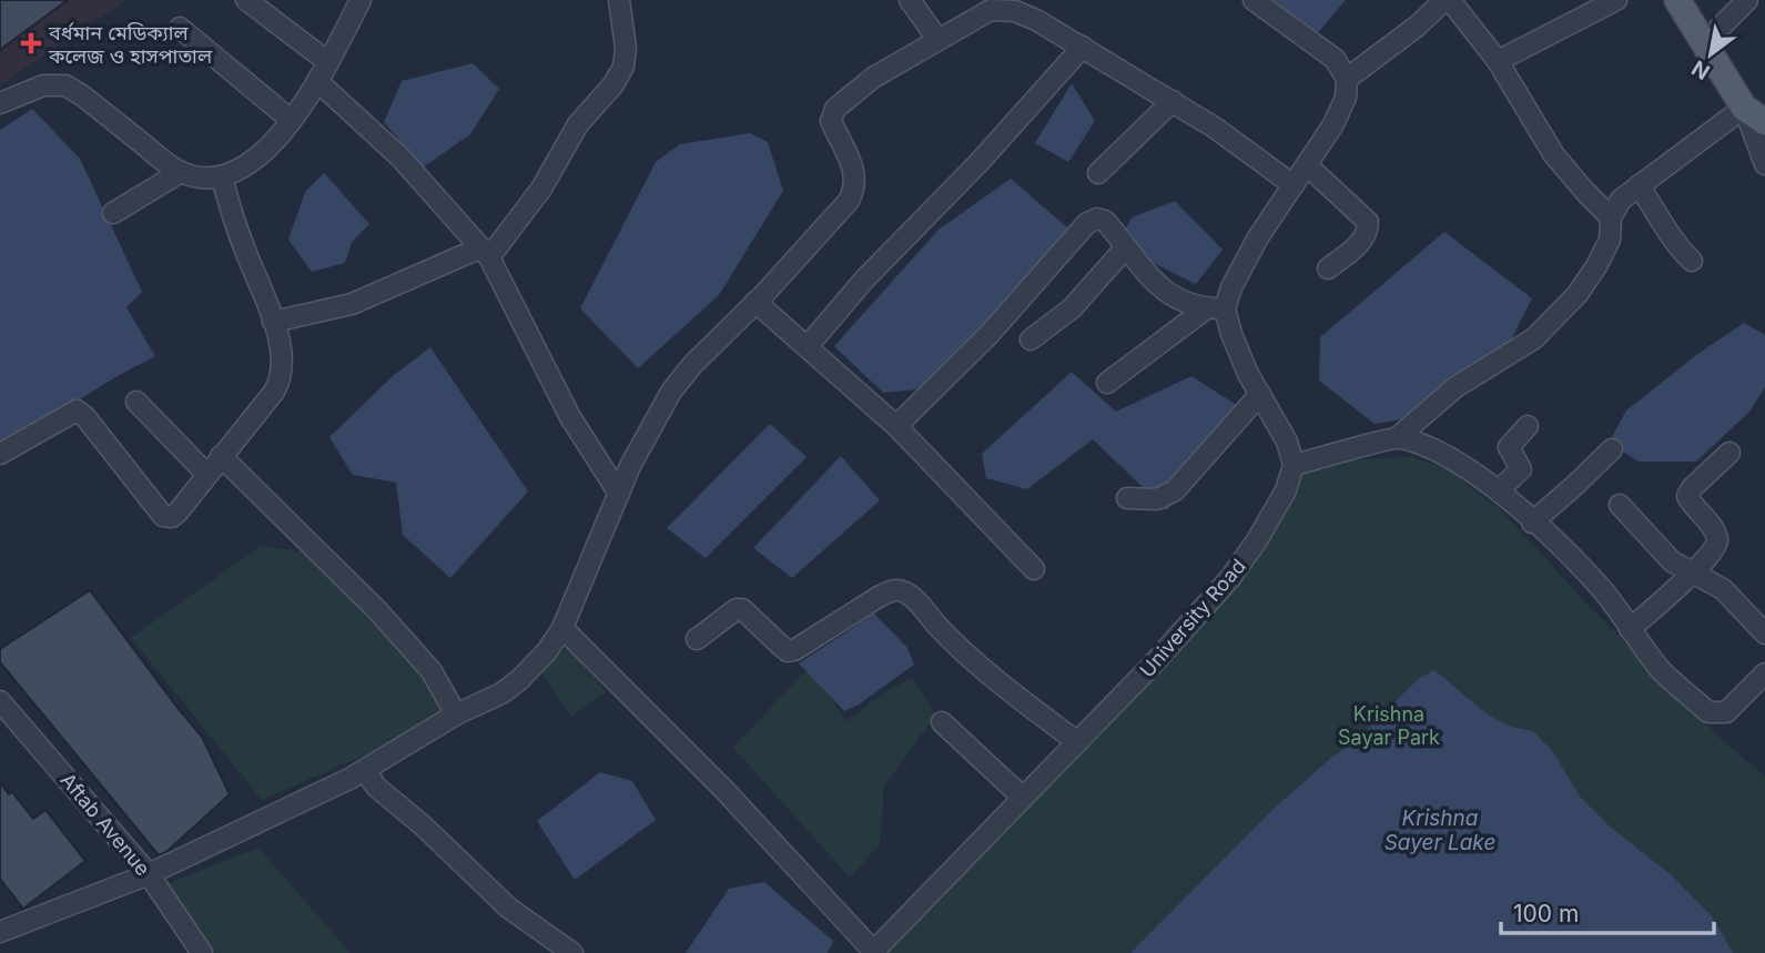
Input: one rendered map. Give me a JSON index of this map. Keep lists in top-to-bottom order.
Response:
{
  "streets": {
    "street": ["University Road", "Aftab Avenue"]
  },
  "water": ["Krishna Sayer Lake"],
  "parks": ["Krishna Sayar Park"],
  "places": {
    "health": ["বর্ধমান মেডিক্যাল কলেজ ও হাসপাতাল"]
  },
  "scale_bar": "100 m",
  "north": "bottom left"
}
